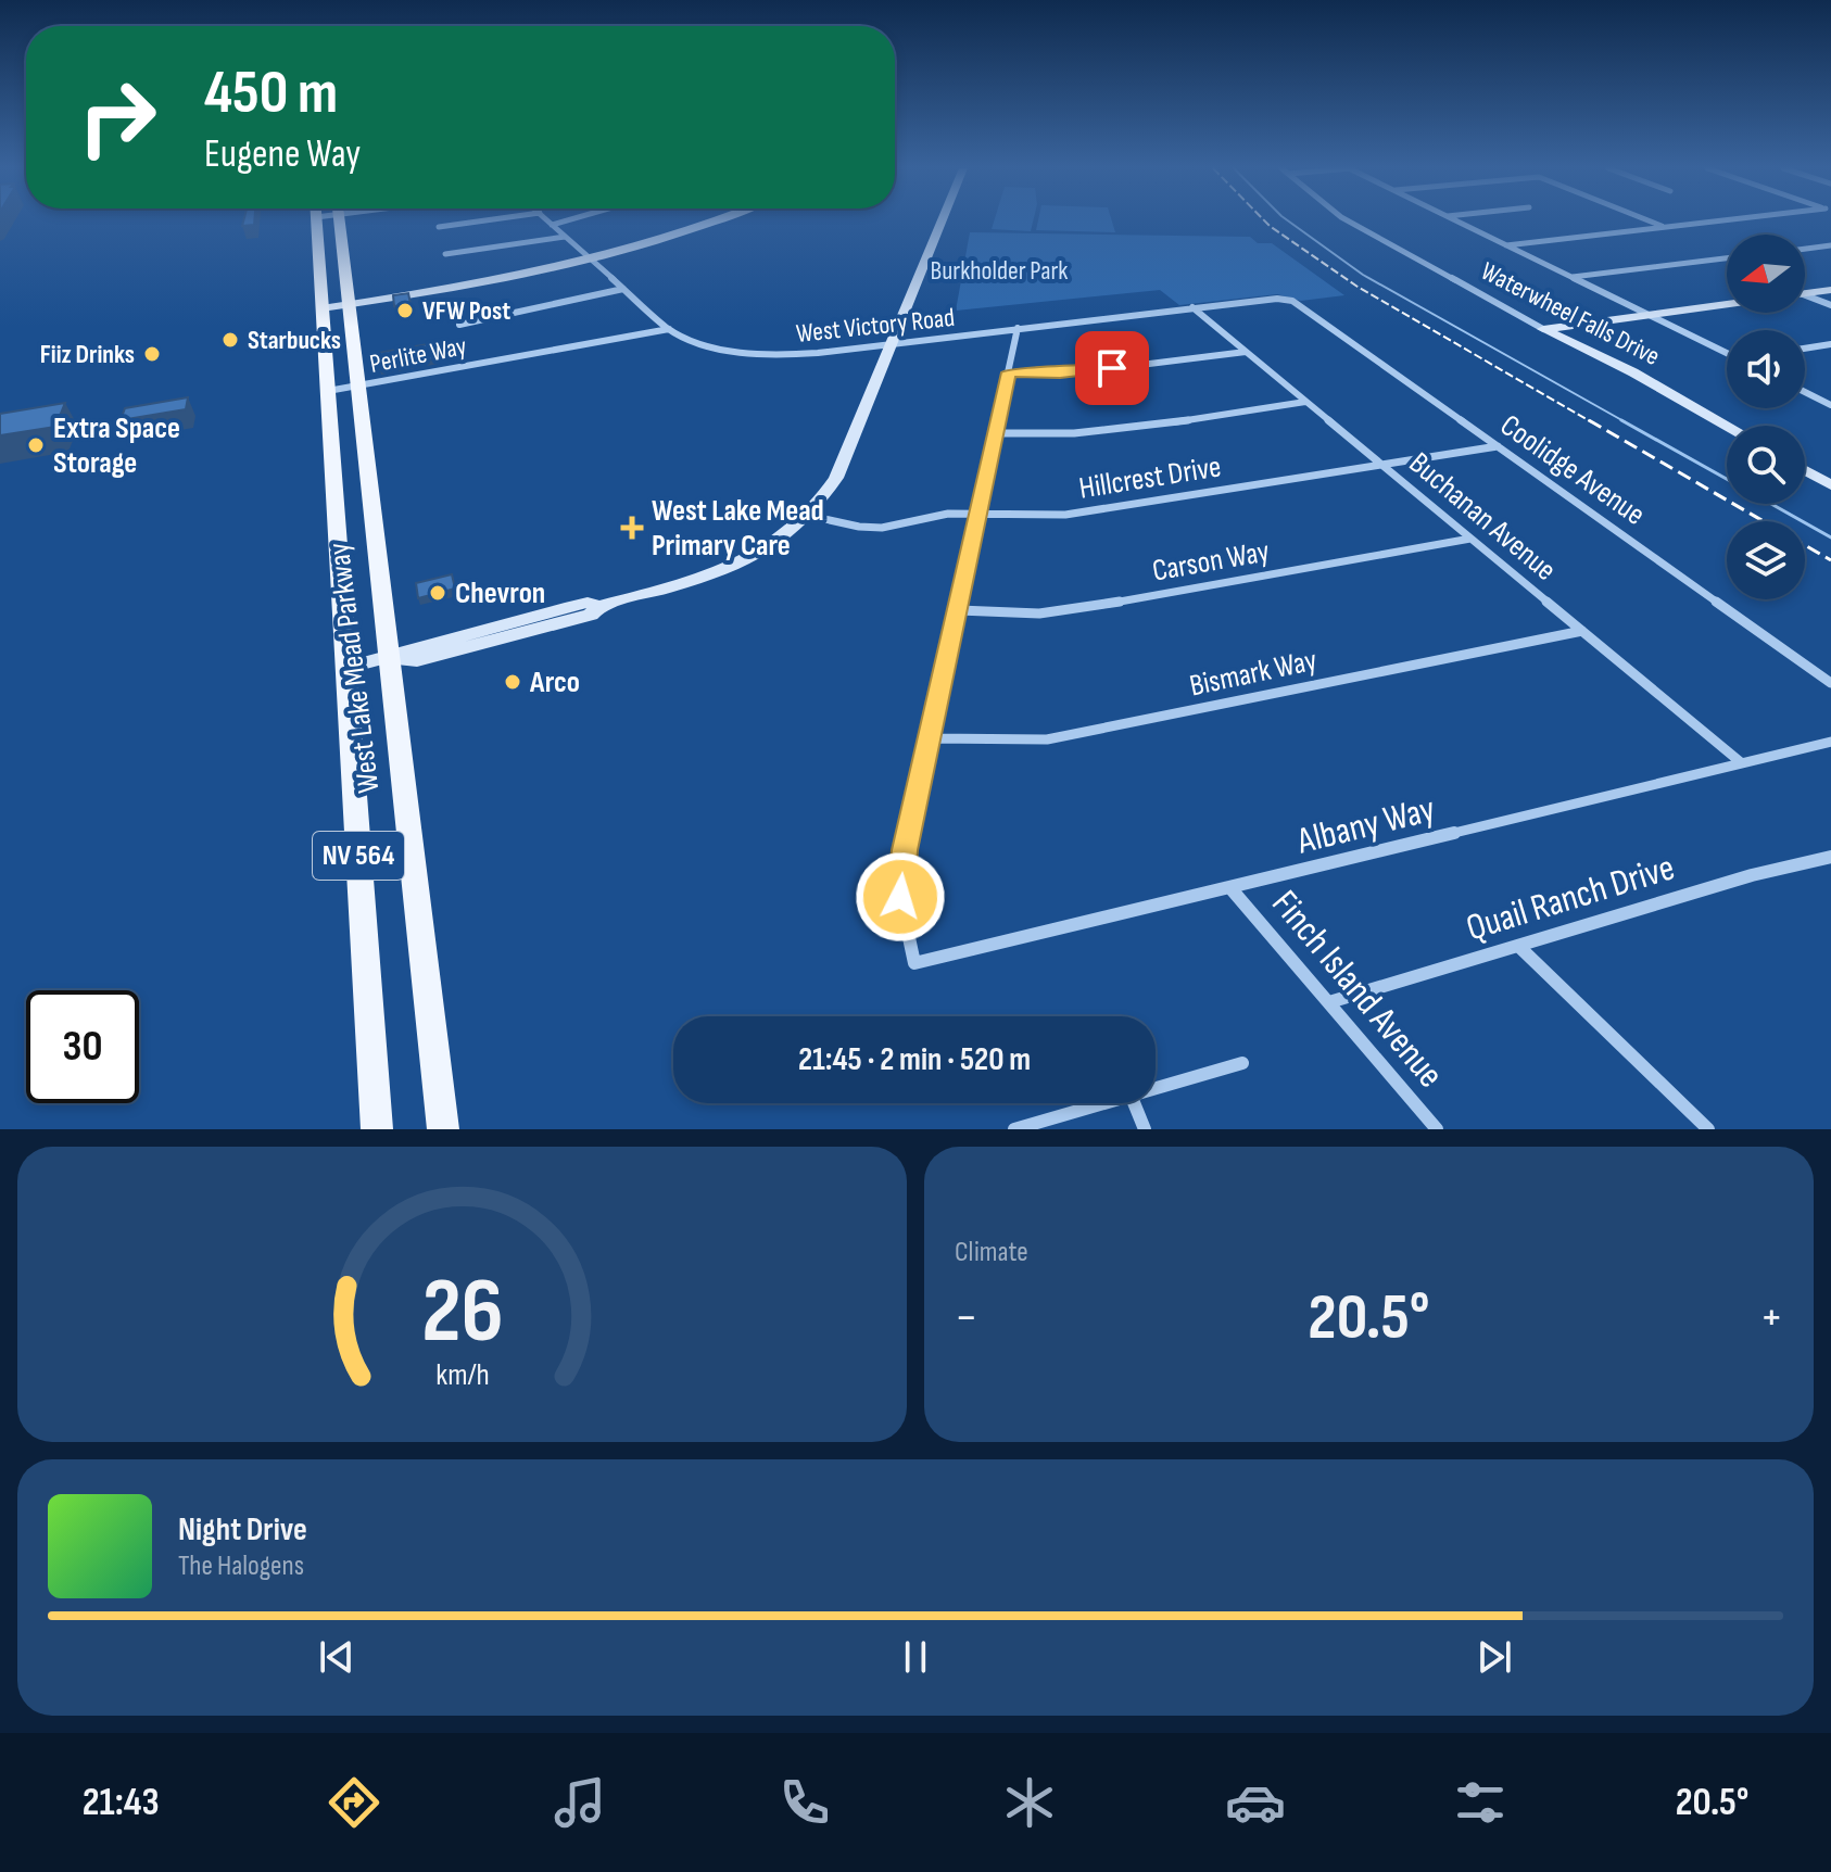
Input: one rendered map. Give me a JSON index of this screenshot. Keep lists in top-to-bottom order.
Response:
{
  "streets": {
    "main road": ["Waterwheel Falls Drive", "West Lake Mead Parkway", "NV 564"],
    "street": [
      "West Victory Road",
      "Perlite Way",
      "Coolidge Avenue",
      "Hillcrest Drive",
      "Buchanan Avenue",
      "Carson Way",
      "Bismark Way",
      "Albany Way",
      "Quail Ranch Drive",
      "Finch Island Avenue"
    ]
  },
  "crossings": [
    ["West Victory Road", "Perlite Way"],
    ["West Victory Road", "Coolidge Avenue"],
    ["West Victory Road", "Buchanan Avenue"],
    ["Perlite Way", "West Lake Mead Parkway"],
    ["Coolidge Avenue", "Hillcrest Drive"],
    ["Hillcrest Drive", "Buchanan Avenue"],
    ["Buchanan Avenue", "Carson Way"],
    ["Buchanan Avenue", "Bismark Way"],
    ["Buchanan Avenue", "Albany Way"],
    ["Bismark Way", "Albany Way"],
    ["Albany Way", "Finch Island Avenue"],
    ["Quail Ranch Drive", "Finch Island Avenue"]
  ],
  "parks": ["Burkholder Park"],
  "places": {
    "other": [
      "VFW Post",
      "Starbucks",
      "Fiiz Drinks",
      "Extra Space Storage",
      "Chevron",
      "Arco"
    ],
    "health": ["West Lake Mead Primary Care"]
  },
  "north": "left",
  "page": {
    "turn": ["450 m", "Eugene Way"],
    "limit": "30",
    "trip": "21:45 · 2 min · 520 m",
    "tile": "Climate",
    "heat": ["−", "20.5°", "+"],
    "song": ["Night Drive", "The Halogens"],
    "tabs": ["21:43", "20.5°"],
    "gauge": ["26", "km/h"]
  }
}
